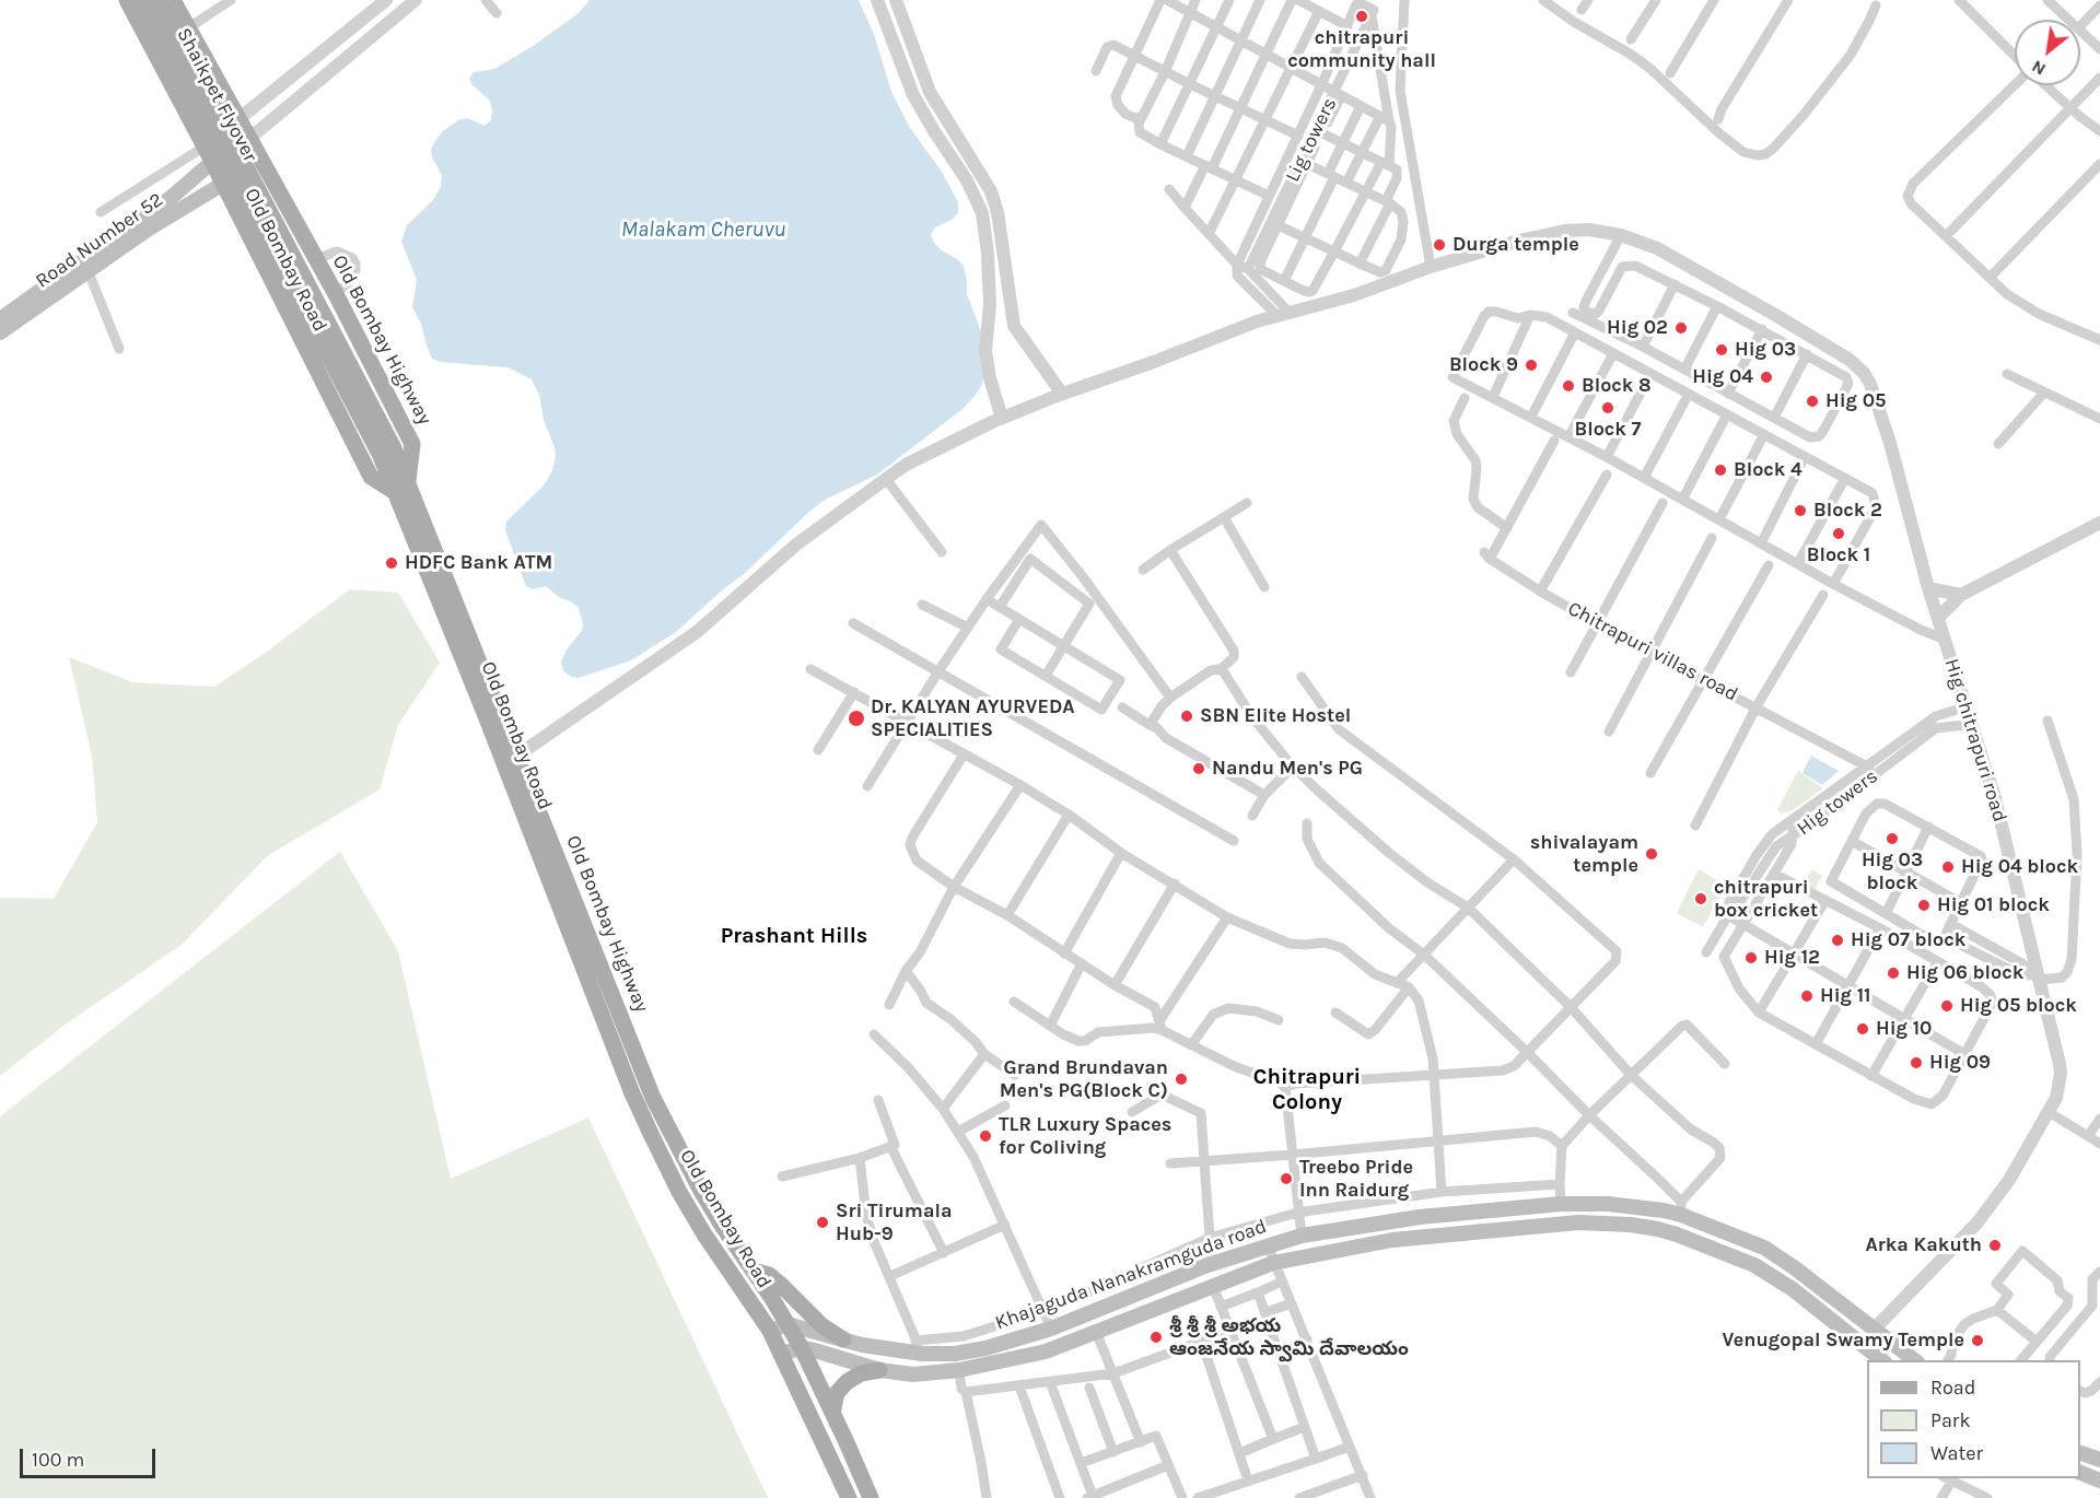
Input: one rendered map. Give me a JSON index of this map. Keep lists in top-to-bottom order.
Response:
{
  "streets": {
    "main road": [
      "Shaikpet Flyover",
      "Road Number 52",
      "Old Bombay Road",
      "Old Bombay Highway",
      "Khajaguda Nanakramguda road"
    ],
    "street": [
      "Lig towers",
      "Chitrapuri villas road",
      "Hig chitrapuri road",
      "Hig towers"
    ]
  },
  "crossings": [
    ["Shaikpet Flyover", "Old Bombay Road"],
    ["Shaikpet Flyover", "Old Bombay Highway"],
    ["Road Number 52", "Old Bombay Road"],
    ["Old Bombay Road", "Old Bombay Highway"],
    ["Old Bombay Highway", "Hig chitrapuri road"],
    ["Old Bombay Highway", "Khajaguda Nanakramguda road"],
    ["Hig chitrapuri road", "Hig towers"],
    ["Hig chitrapuri road", "Khajaguda Nanakramguda road"]
  ],
  "districts": ["Prashant Hills", "Chitrapuri Colony"],
  "water": ["Malakam Cheruvu"],
  "places": [
    "chitrapuri community hall",
    "Durga temple",
    "Hig 02",
    "Hig 03",
    "Block 9",
    "Hig 04",
    "Block 8",
    "Hig 05",
    "Block 7",
    "Block 4",
    "Block 2",
    "Block 1",
    "HDFC Bank ATM",
    "SBN Elite Hostel",
    "Dr. KALYAN AYURVEDA SPECIALITIES",
    "Nandu Men's PG",
    "Hig 03 block",
    "shivalayam temple",
    "Hig 04 block",
    "chitrapuri box cricket",
    "Hig 01 block",
    "Hig 07 block",
    "Hig 12",
    "Hig 06 block",
    "Hig 11",
    "Hig 05 block",
    "Hig 10",
    "Hig 09",
    "Grand Brundavan Men's PG(Block C)",
    "TLR Luxury Spaces for Coliving",
    "Treebo Pride Inn Raidurg",
    "Sri Tirumala Hub-9",
    "Arka Kakuth",
    "శ్రీ శ్రీ శ్రీ అభయ ఆంజనేయ స్వామి దేవాలయం",
    "Venugopal Swamy Temple"
  ],
  "legend": ["Road", "Park", "Water"],
  "scale_bar": "100 m",
  "north": "bottom left"
}
